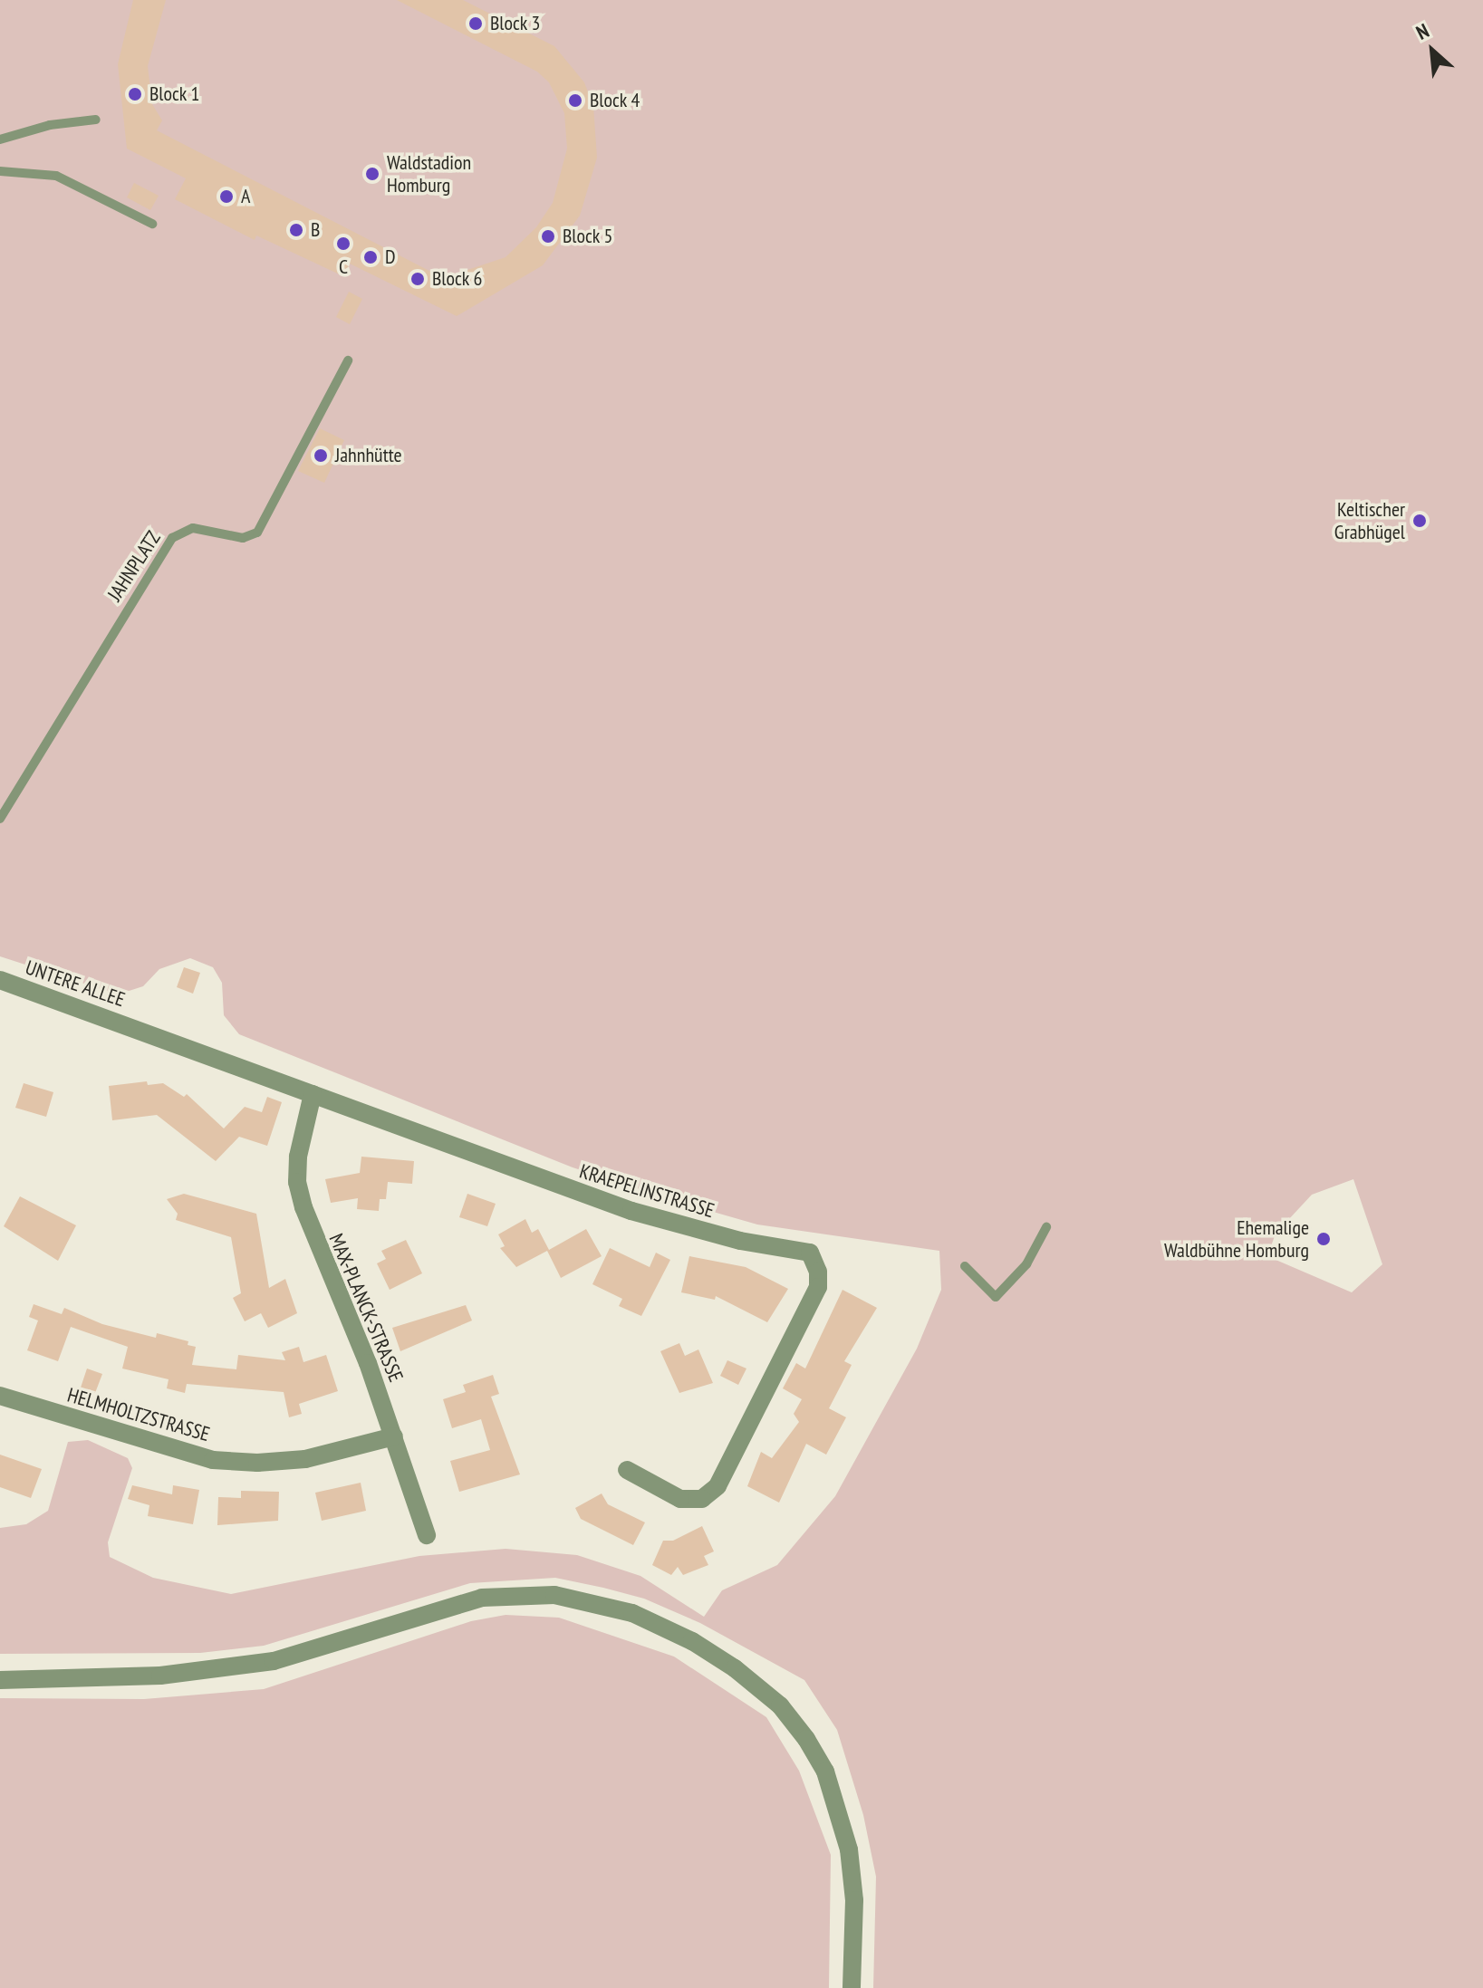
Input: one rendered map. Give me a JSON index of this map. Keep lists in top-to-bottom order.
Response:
{
  "streets": {
    "street": [
      "UNTERE ALLEE",
      "KRAEPELINSTRASSE",
      "MAX-PLANCK-STRASSE",
      "HELMHOLTZSTRASSE"
    ],
    "lane": ["JAHNPLATZ"]
  },
  "crossings": [
    ["UNTERE ALLEE", "KRAEPELINSTRASSE"],
    ["KRAEPELINSTRASSE", "MAX-PLANCK-STRASSE"],
    ["MAX-PLANCK-STRASSE", "HELMHOLTZSTRASSE"]
  ],
  "places": [
    "Block 3",
    "Block 1",
    "Block 4",
    "Waldstadion Homburg",
    "A",
    "B",
    "Block 5",
    "C",
    "D",
    "Block 6",
    "Jahnhütte",
    "Keltischer Grabhügel",
    "Ehemalige Waldbühne Homburg"
  ],
  "north": "top left"
}
